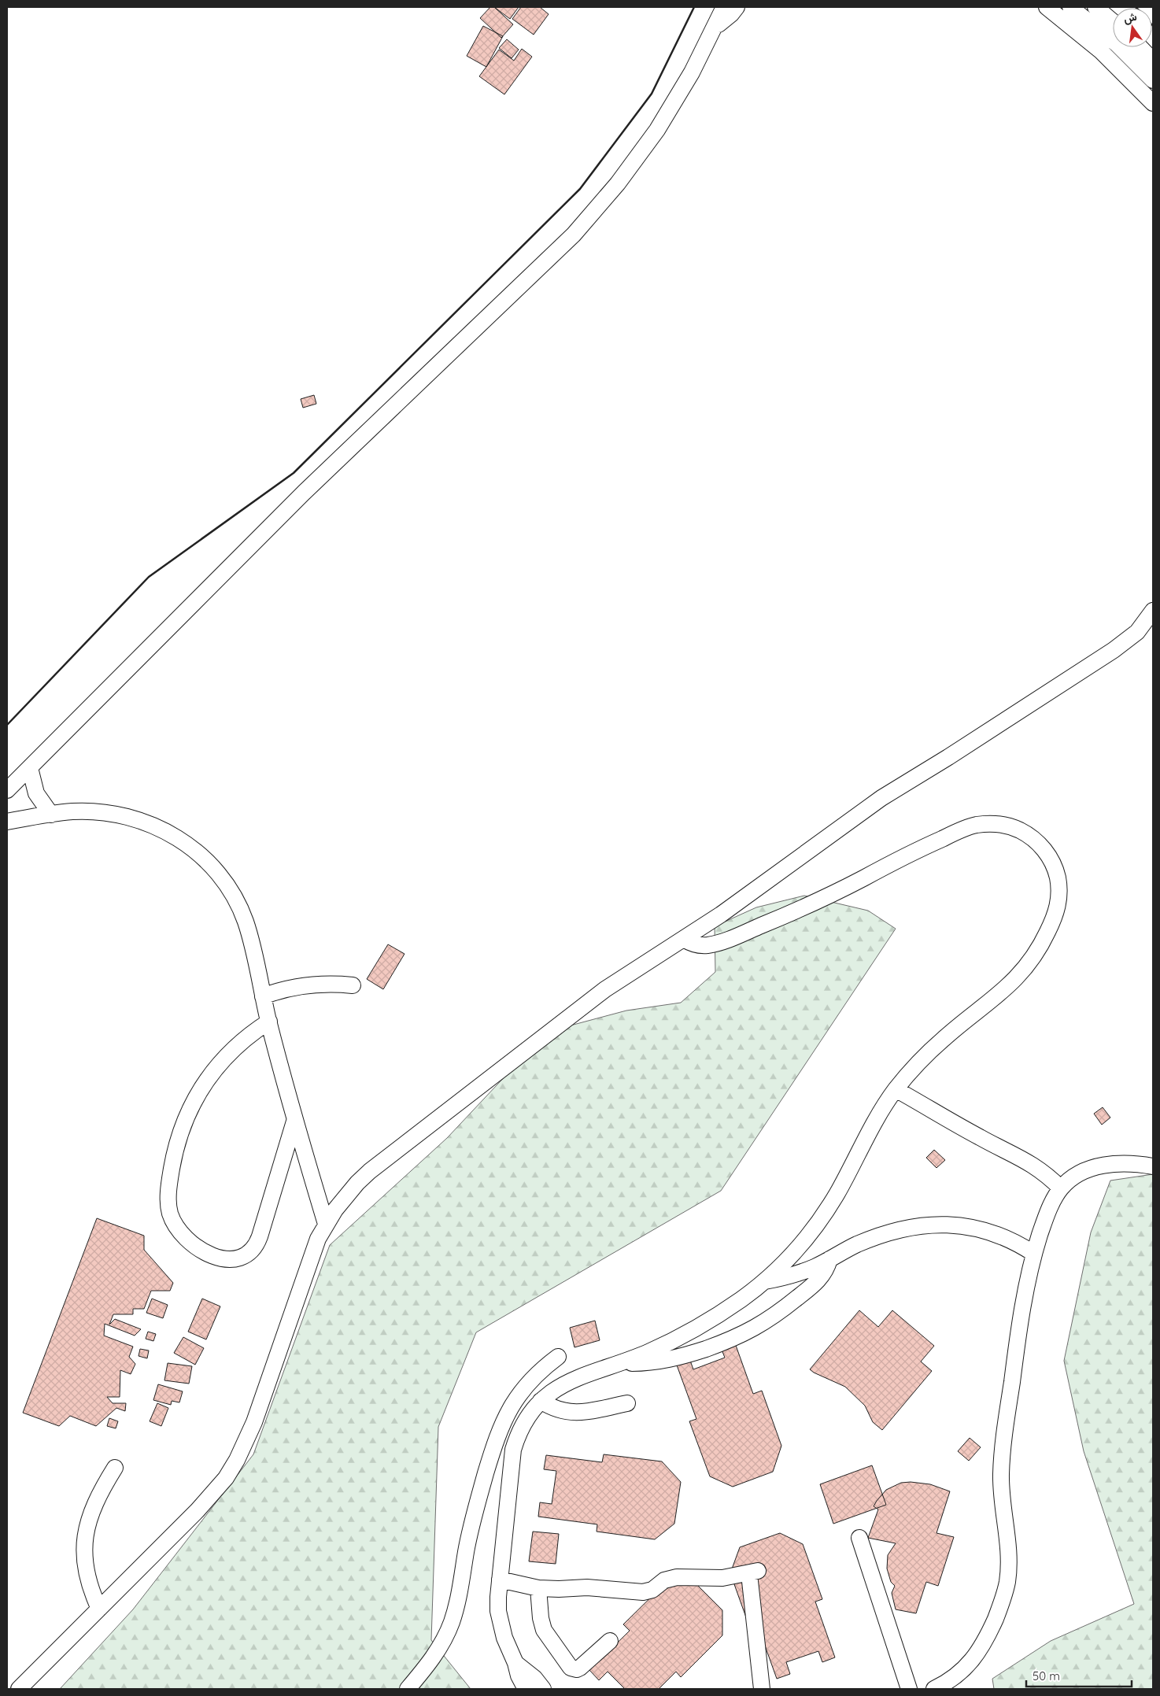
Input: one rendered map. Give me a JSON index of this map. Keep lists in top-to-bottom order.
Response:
{
  "scale_bar": "50 m",
  "north": "top"
}
